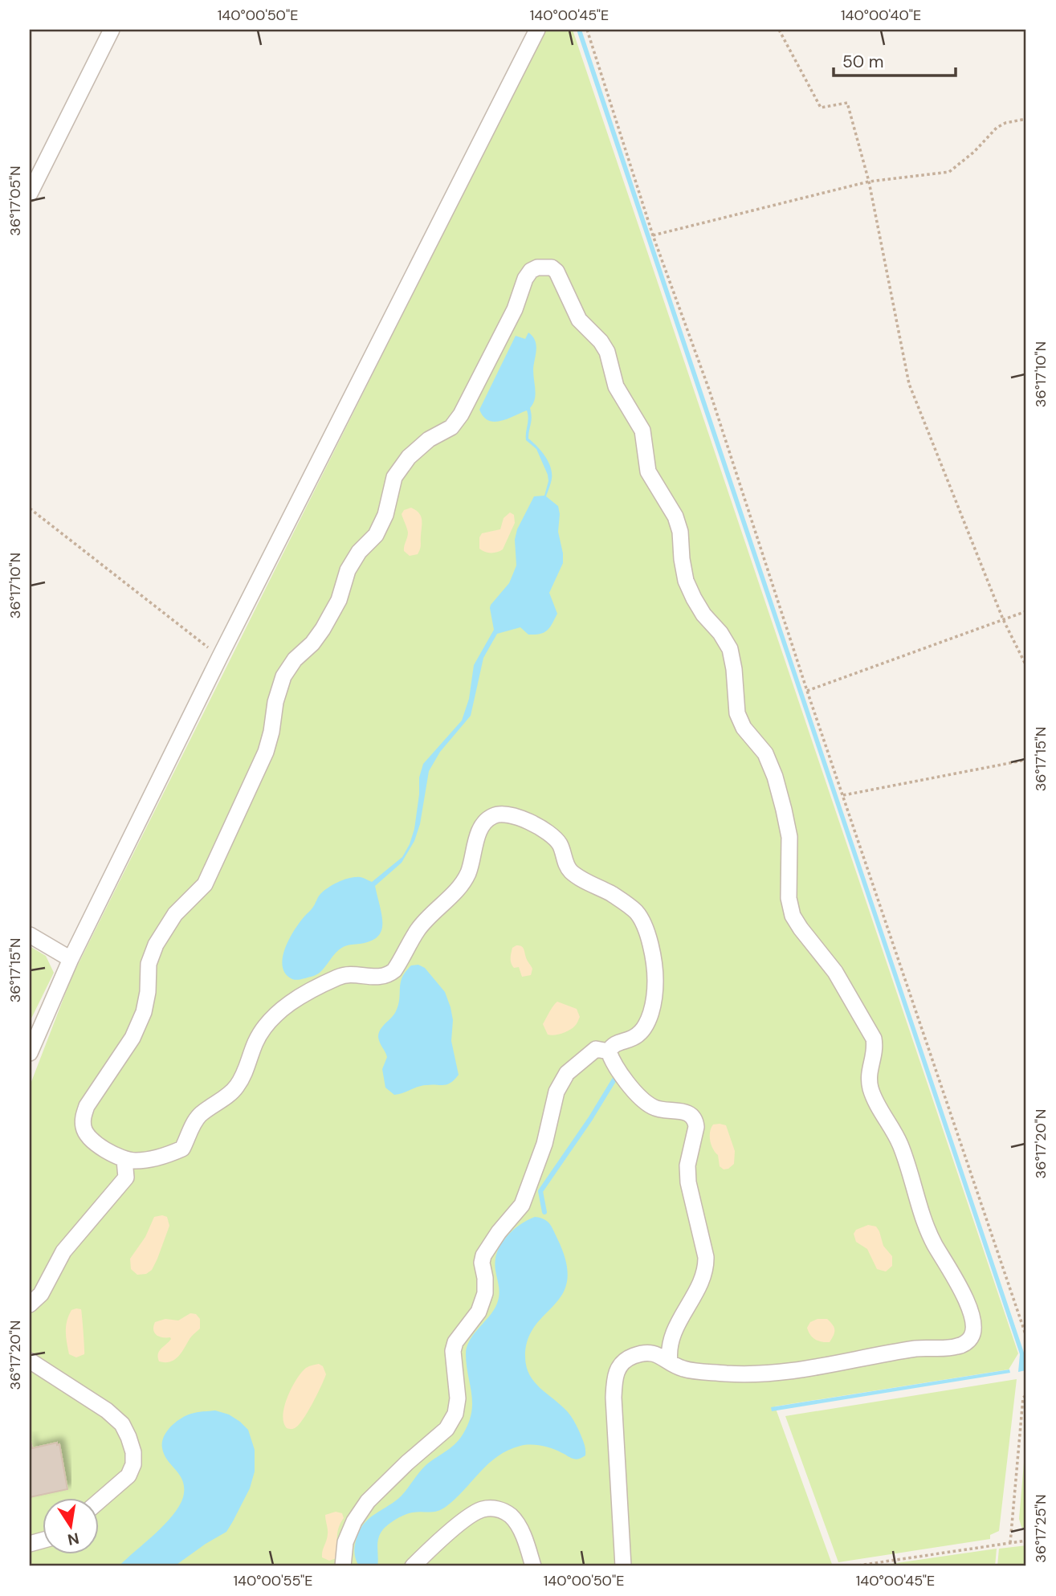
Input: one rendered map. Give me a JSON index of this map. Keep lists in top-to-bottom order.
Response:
{
  "scale_bar": "50 m",
  "north": "bottom",
  "coordinates": [
    "140°00'50\"E",
    "140°00'45\"E",
    "140°00'40\"E",
    "36°17'05\"N",
    "36°17'10\"N",
    "36°17'15\"N",
    "36°17'20\"N",
    "36°17'25\"N",
    "140°00'55\"E"
  ]
}
